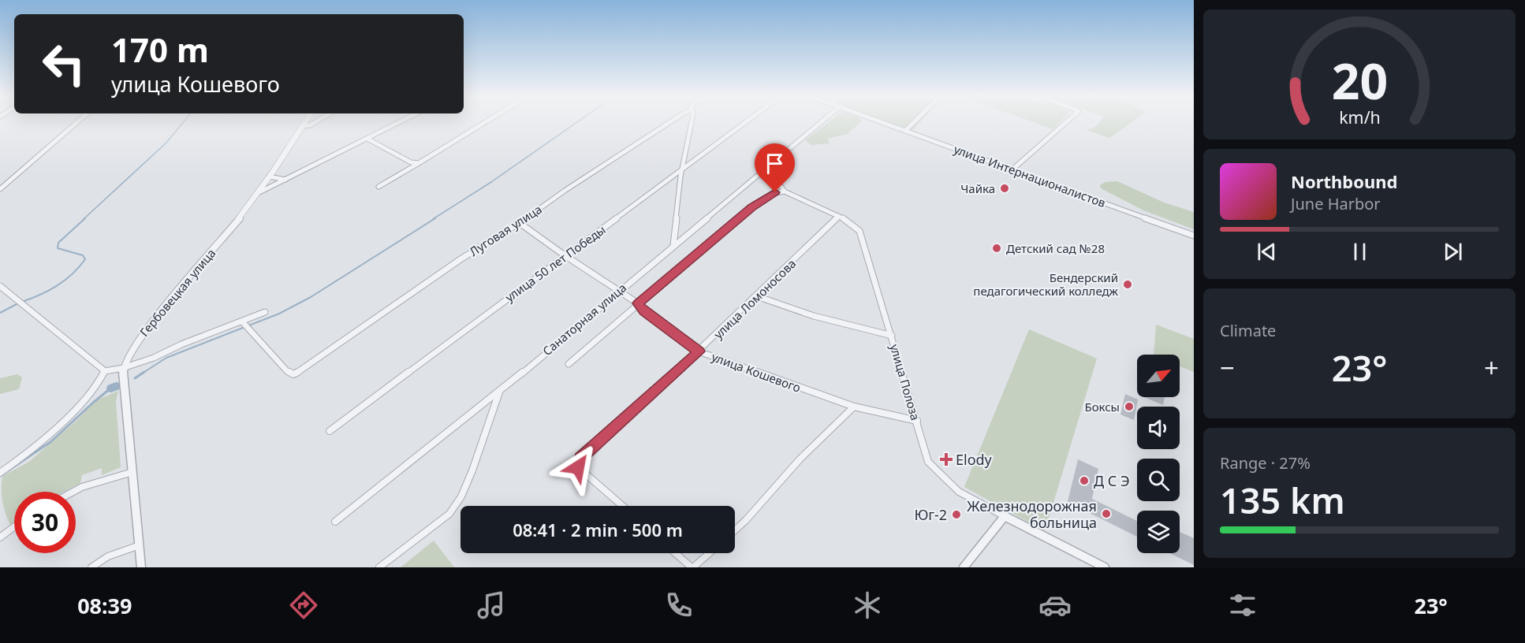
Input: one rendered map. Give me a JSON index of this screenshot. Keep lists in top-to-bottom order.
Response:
{
  "streets": {
    "street": [
      "улица Интернационалистов",
      "Луговая улица",
      "улица 50 лет Победы",
      "Гербовецкая улица",
      "улица Ломоносова",
      "Санаторная улица",
      "улица Кошевого",
      "улица Полоза"
    ]
  },
  "crossings": [
    ["Луговая улица", "улица Кошевого"],
    ["улица 50 лет Победы", "улица Кошевого"],
    ["улица Ломоносова", "улица Кошевого"],
    ["улица Ломоносова", "улица Полоза"],
    ["Санаторная улица", "улица Кошевого"],
    ["улица Кошевого", "улица Полоза"]
  ],
  "places": {
    "other": [
      "Чайка",
      "Детский сад №28",
      "Бендерский педагогический колледж",
      "Боксы",
      "Д С Э",
      "Железнодорожная больница",
      "Юг-2"
    ],
    "health": ["Elody"]
  },
  "north": "top right",
  "page": {
    "turn": ["170 m", "улица Кошевого"],
    "song": ["Northbound", "June Harbor"],
    "tile": [
      "Climate",
      ["Range · 27%", "135 km"]
    ],
    "heat": ["−", "23°", "+"],
    "limit": "30",
    "trip": "08:41 · 2 min · 500 m",
    "tabs": ["08:39", "23°"],
    "gauge": ["20", "km/h"]
  }
}
